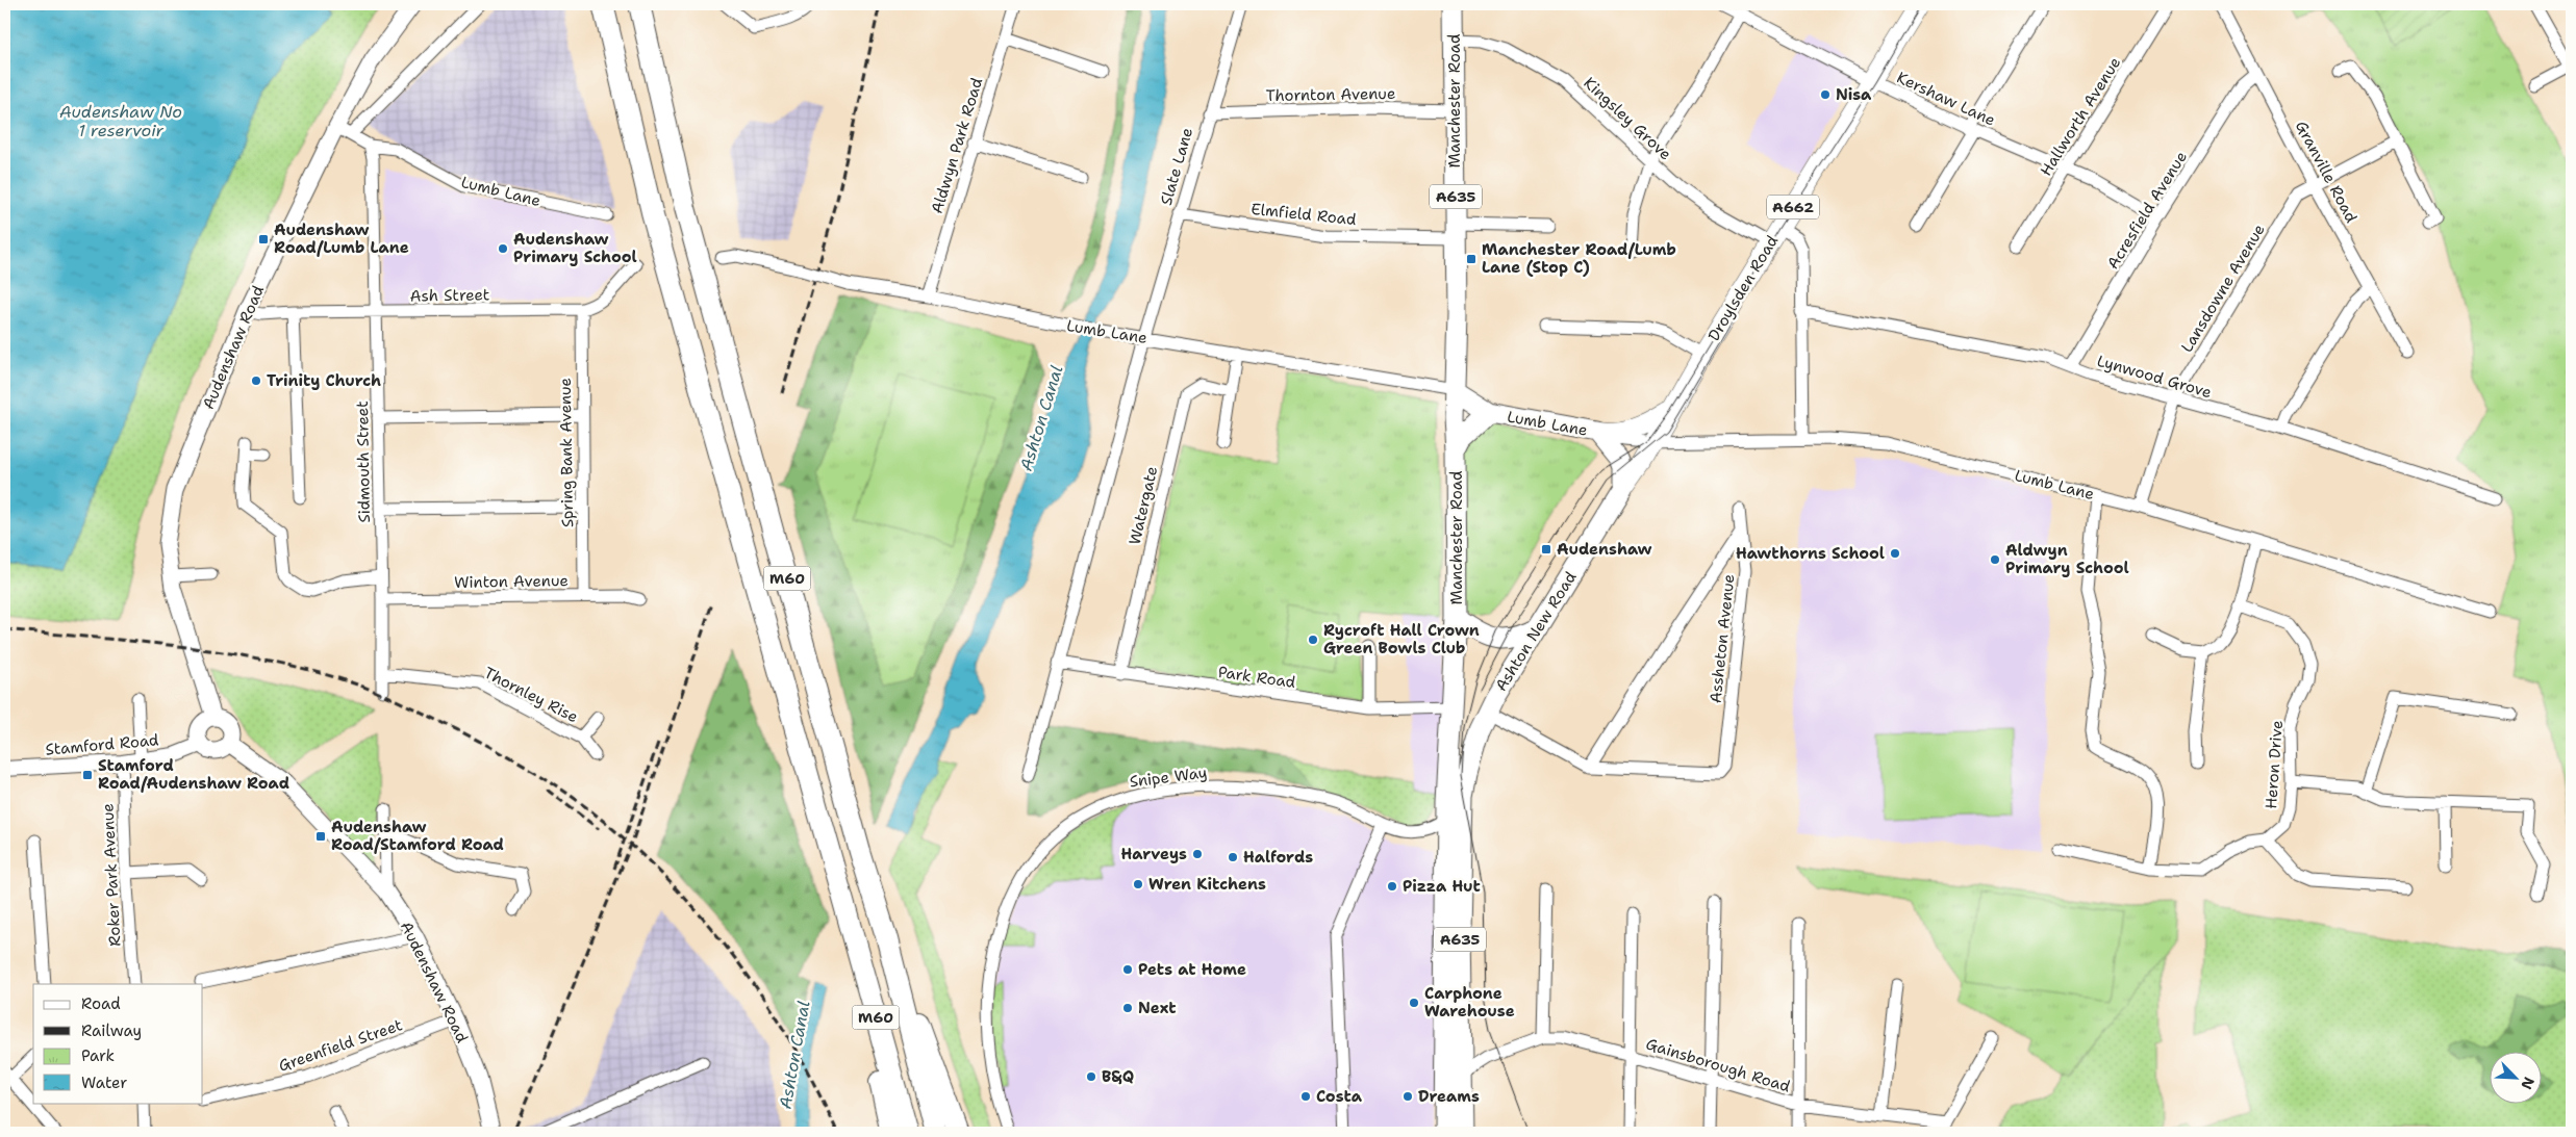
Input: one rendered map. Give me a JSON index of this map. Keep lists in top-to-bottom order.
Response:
{
  "streets": {
    "highway": [
      "Manchester Road",
      "Lumb Lane",
      "A635",
      "M60",
      "Ashton New Road"
    ],
    "main road": ["A662", "Droylsden Road", "Audenshaw Road"],
    "street": [
      "Thornton Avenue",
      "Kershaw Lane",
      "Hallworth Avenue",
      "Kingsley Grove",
      "Aldwyn Park Road",
      "Slate Lane",
      "Granville Road",
      "Acresfield Avenue",
      "Elmfield Road",
      "Lansdowne Avenue",
      "Ash Street",
      "Lynwood Grove",
      "Spring Bank Avenue",
      "Sidmouth Street",
      "Watergate",
      "Winton Avenue",
      "Assheton Avenue",
      "Park Road",
      "Thornley Rise",
      "Stamford Road",
      "Heron Drive",
      "Snipe Way",
      "Roker Park Avenue",
      "Greenfield Street",
      "Gainsborough Road"
    ]
  },
  "crossings": [
    ["Thornton Avenue", "Manchester Road"],
    ["Thornton Avenue", "Slate Lane"],
    ["Kershaw Lane", "Hallworth Avenue"],
    ["Kershaw Lane", "Acresfield Avenue"],
    ["Kershaw Lane", "Droylsden Road"],
    ["Manchester Road", "Kingsley Grove"],
    ["Manchester Road", "Lumb Lane"],
    ["Manchester Road", "Elmfield Road"],
    ["Manchester Road", "Park Road"],
    ["Manchester Road", "Snipe Way"],
    ["Kingsley Grove", "Droylsden Road"],
    ["Aldwyn Park Road", "Lumb Lane"],
    ["Slate Lane", "Lumb Lane"],
    ["Slate Lane", "Elmfield Road"],
    ["Granville Road", "Acresfield Avenue"],
    ["Granville Road", "Lansdowne Avenue"],
    ["Lumb Lane", "Droylsden Road"],
    ["Lumb Lane", "Lansdowne Avenue"],
    ["Lumb Lane", "Sidmouth Street"],
    ["Lumb Lane", "Ashton New Road"],
    ["A635", "Ashton New Road"],
    ["A635", "Gainsborough Road"],
    ["Acresfield Avenue", "Lynwood Grove"],
    ["Droylsden Road", "Ashton New Road"],
    ["Lansdowne Avenue", "Lynwood Grove"],
    ["Ash Street", "Audenshaw Road"],
    ["Ash Street", "Spring Bank Avenue"],
    ["Ash Street", "Sidmouth Street"],
    ["Audenshaw Road", "Stamford Road"],
    ["Audenshaw Road", "Greenfield Street"],
    ["Spring Bank Avenue", "Winton Avenue"],
    ["Sidmouth Street", "Winton Avenue"],
    ["Sidmouth Street", "Thornley Rise"],
    ["Watergate", "Park Road"],
    ["Ashton New Road", "Assheton Avenue"],
    ["Stamford Road", "Roker Park Avenue"]
  ],
  "water": ["Audenshaw No 1 reservoir", "Ashton Canal"],
  "places": {
    "other": [
      "Nisa",
      "Audenshaw Primary School",
      "Trinity Church",
      "Hawthorns School",
      "Aldwyn Primary School",
      "Rycroft Hall Crown Green Bowls Club",
      "Harveys",
      "Halfords",
      "Wren Kitchens",
      "Pizza Hut",
      "Pets at Home",
      "Carphone Warehouse",
      "Next",
      "B&Q",
      "Costa",
      "Dreams"
    ],
    "transit": [
      "Audenshaw Road/Lumb Lane",
      "Manchester Road/Lumb Lane (Stop C)",
      "Audenshaw",
      "Stamford Road/Audenshaw Road",
      "Audenshaw Road/Stamford Road"
    ]
  },
  "legend": [
    "Road",
    "Railway",
    "Park",
    "Water"
  ],
  "north": "bottom right"
}
